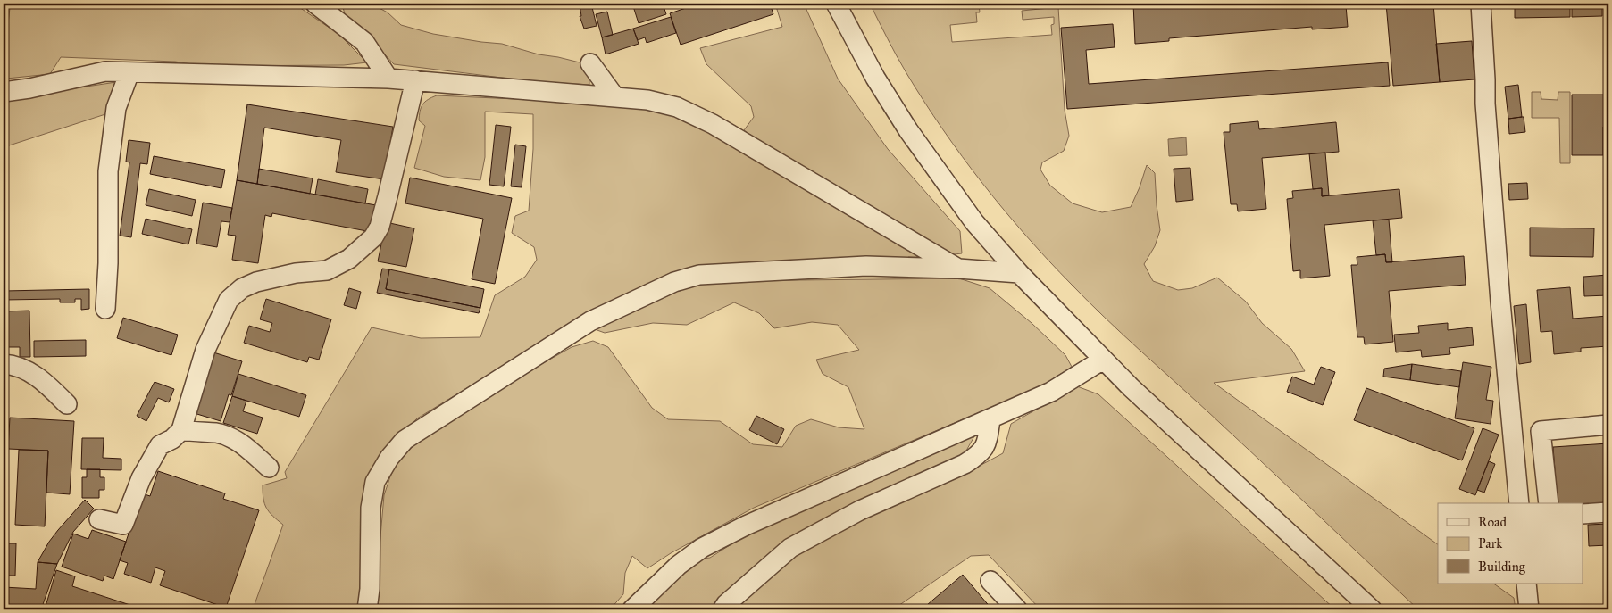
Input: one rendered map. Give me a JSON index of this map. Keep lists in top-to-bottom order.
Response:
{
  "legend": ["Road", "Park", "Building"]
}
